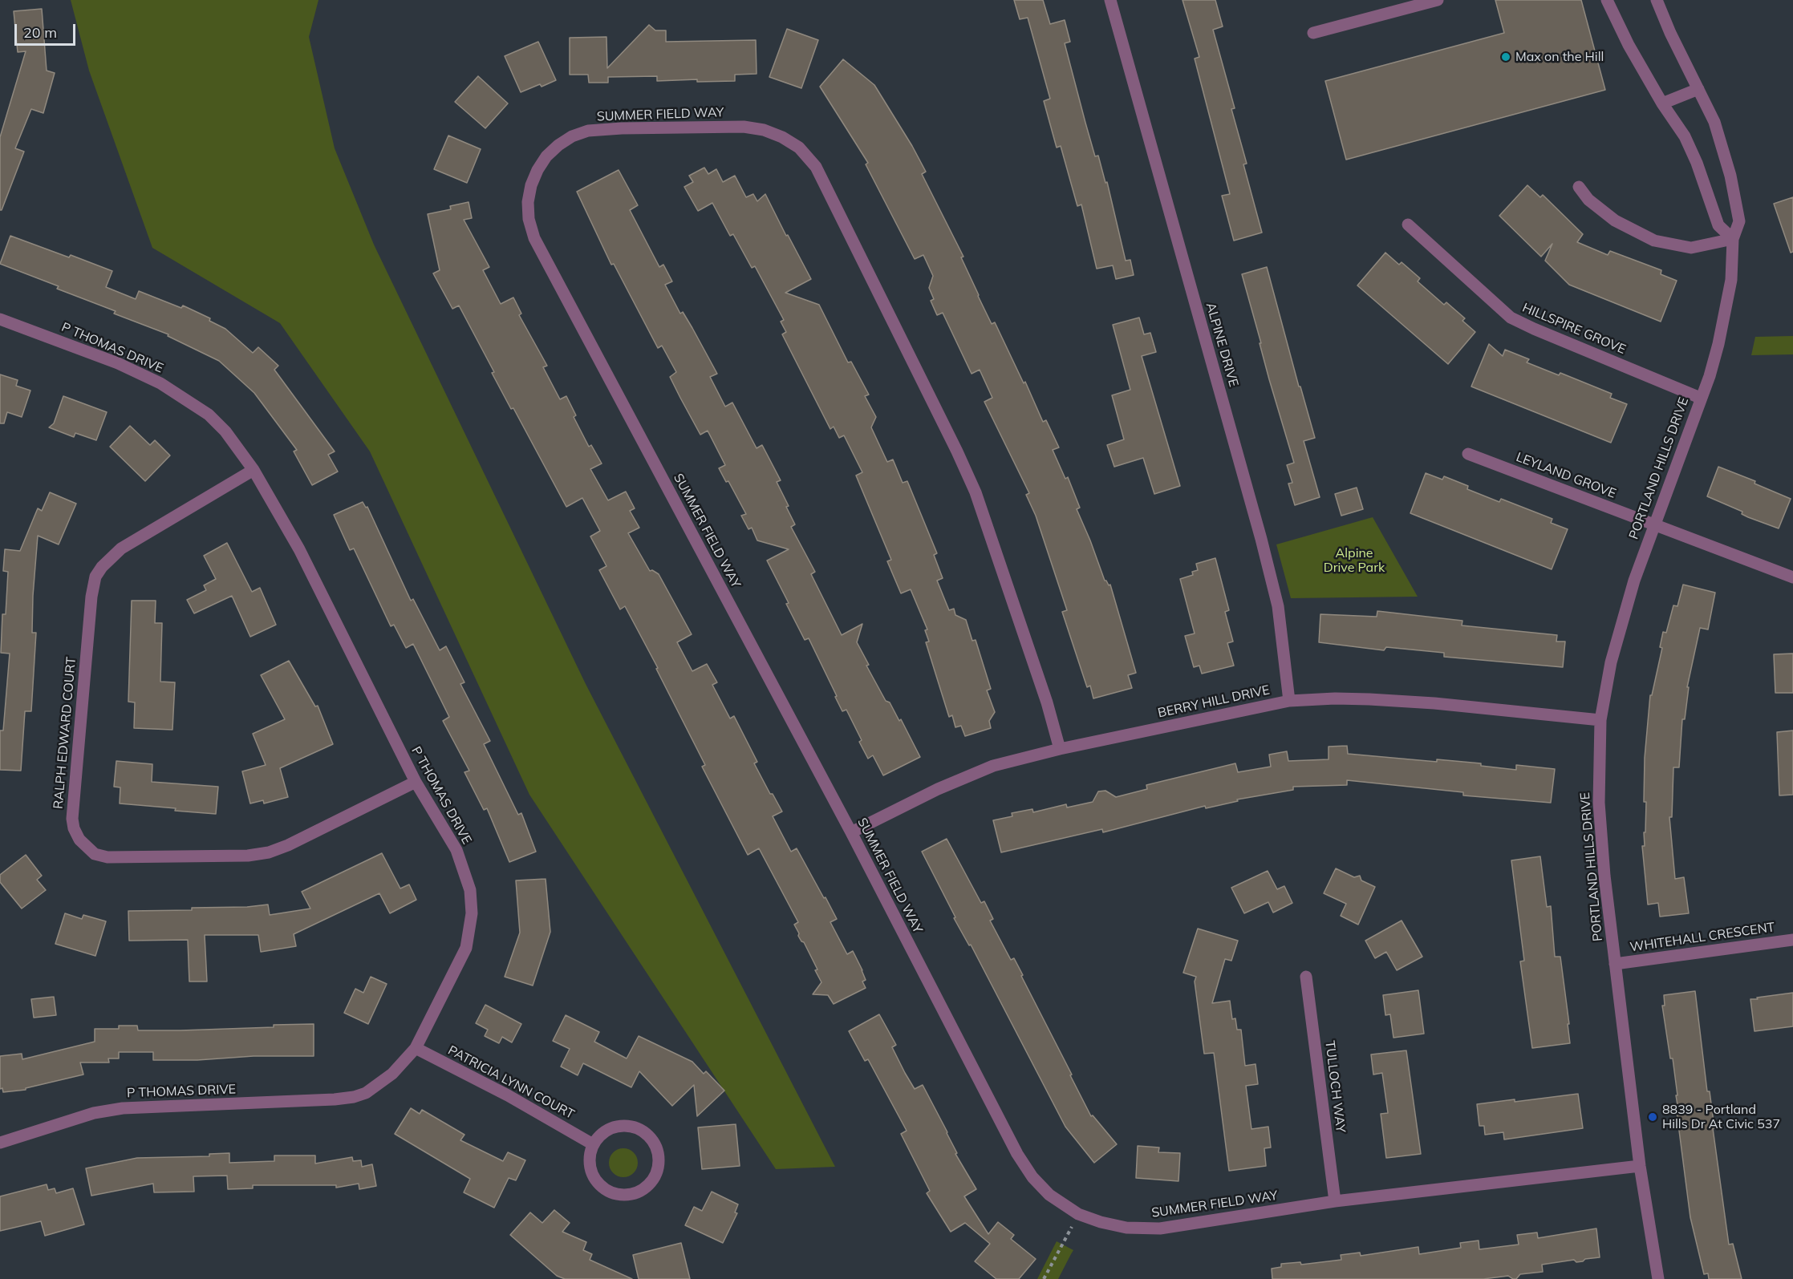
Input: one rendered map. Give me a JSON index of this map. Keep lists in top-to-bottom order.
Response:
{
  "streets": {
    "street": [
      "SUMMER FIELD WAY",
      "HILLSPIRE GROVE",
      "ALPINE DRIVE",
      "P THOMAS DRIVE",
      "PORTLAND HILLS DRIVE",
      "LEYLAND GROVE",
      "BERRY HILL DRIVE",
      "RALPH EDWARD COURT",
      "WHITEHALL CRESCENT",
      "PATRICIA LYNN COURT",
      "TULLOCH WAY"
    ]
  },
  "crossings": [
    ["SUMMER FIELD WAY", "PORTLAND HILLS DRIVE"],
    ["SUMMER FIELD WAY", "BERRY HILL DRIVE"],
    ["SUMMER FIELD WAY", "TULLOCH WAY"],
    ["HILLSPIRE GROVE", "PORTLAND HILLS DRIVE"],
    ["ALPINE DRIVE", "BERRY HILL DRIVE"],
    ["P THOMAS DRIVE", "RALPH EDWARD COURT"],
    ["P THOMAS DRIVE", "PATRICIA LYNN COURT"],
    ["PORTLAND HILLS DRIVE", "LEYLAND GROVE"],
    ["PORTLAND HILLS DRIVE", "BERRY HILL DRIVE"],
    ["PORTLAND HILLS DRIVE", "WHITEHALL CRESCENT"]
  ],
  "parks": ["Alpine Drive Park"],
  "places": ["Max on the Hill", "8839 - Portland Hills Dr At Civic 537"],
  "scale_bar": "20 m"
}
